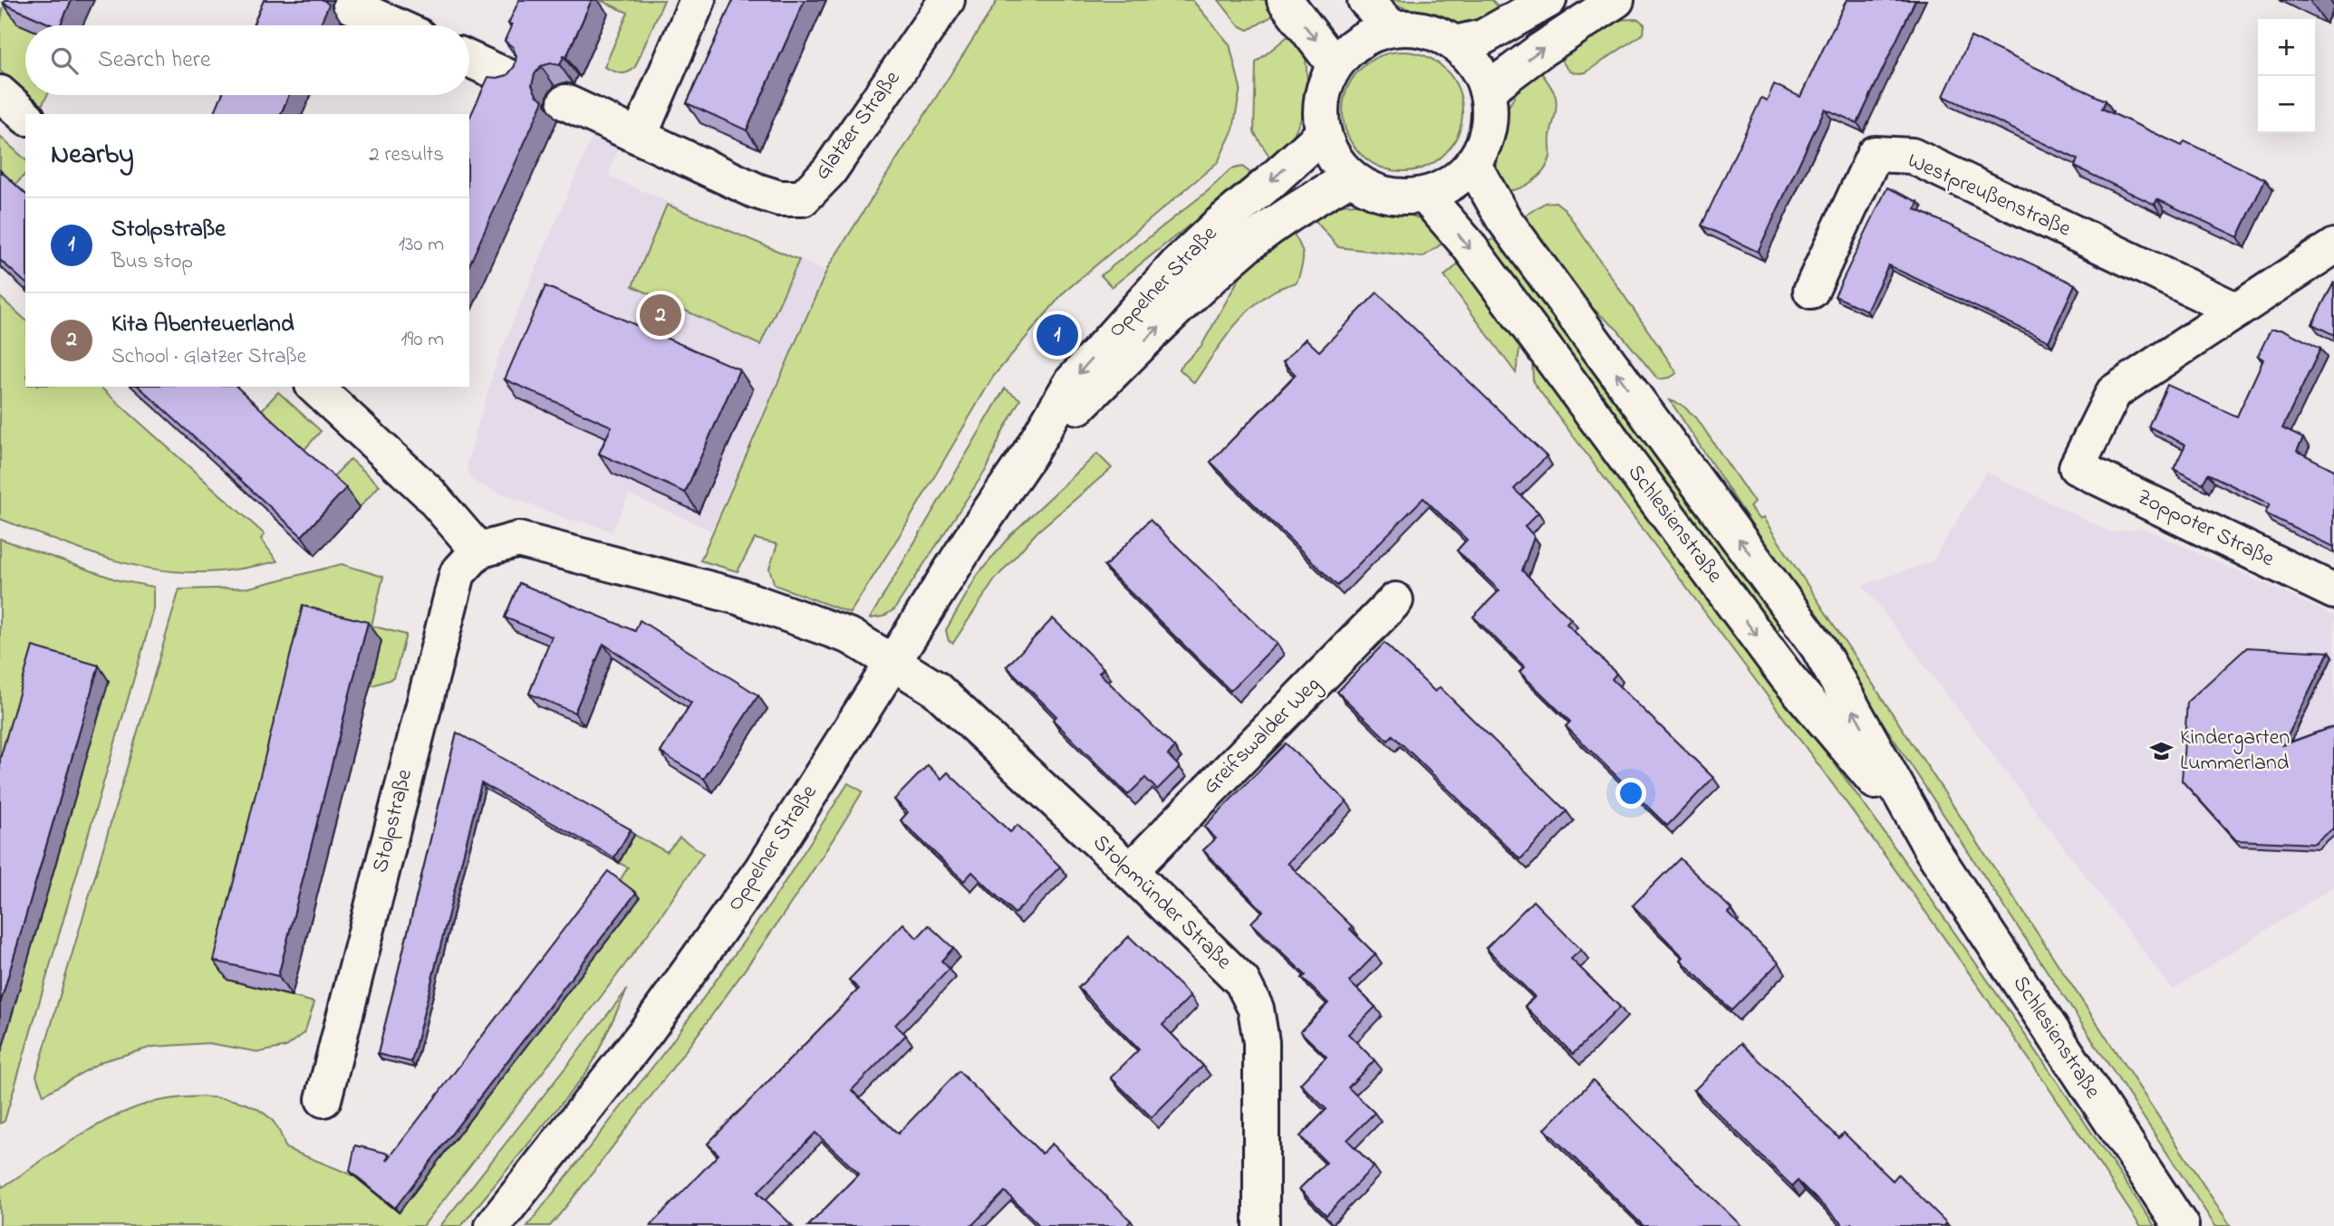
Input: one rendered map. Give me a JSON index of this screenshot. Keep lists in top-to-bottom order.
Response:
{
  "streets": {
    "street": [
      "Glatzer Straße",
      "Westpreußenstraße",
      "Oppelner Straße",
      "Schlesienstraße",
      "Zoppoter Straße",
      "Greifswalder Weg",
      "Stolpstraße",
      "Stolpmünder Straße"
    ]
  },
  "crossings": [
    ["Westpreußenstraße", "Zoppoter Straße"],
    ["Oppelner Straße", "Schlesienstraße"],
    ["Oppelner Straße", "Stolpmünder Straße"],
    ["Greifswalder Weg", "Stolpmünder Straße"]
  ],
  "places": {
    "school or university": ["Kindergarten Lummerland"]
  },
  "page": {
    "map_buttons": ["+", "−"],
    "search": "Search here",
    "heading": ["Nearby", "2 results"],
    "list": [
      {
        "mark": "1",
        "name": "Stolpstraße",
        "note": "Bus stop",
        "value": "130 m"
      },
      {
        "mark": "2",
        "name": "Kita Abenteuerland",
        "note": "School · Glatzer Straße",
        "value": "190 m"
      }
    ],
    "pins": ["2", "1"]
  }
}
